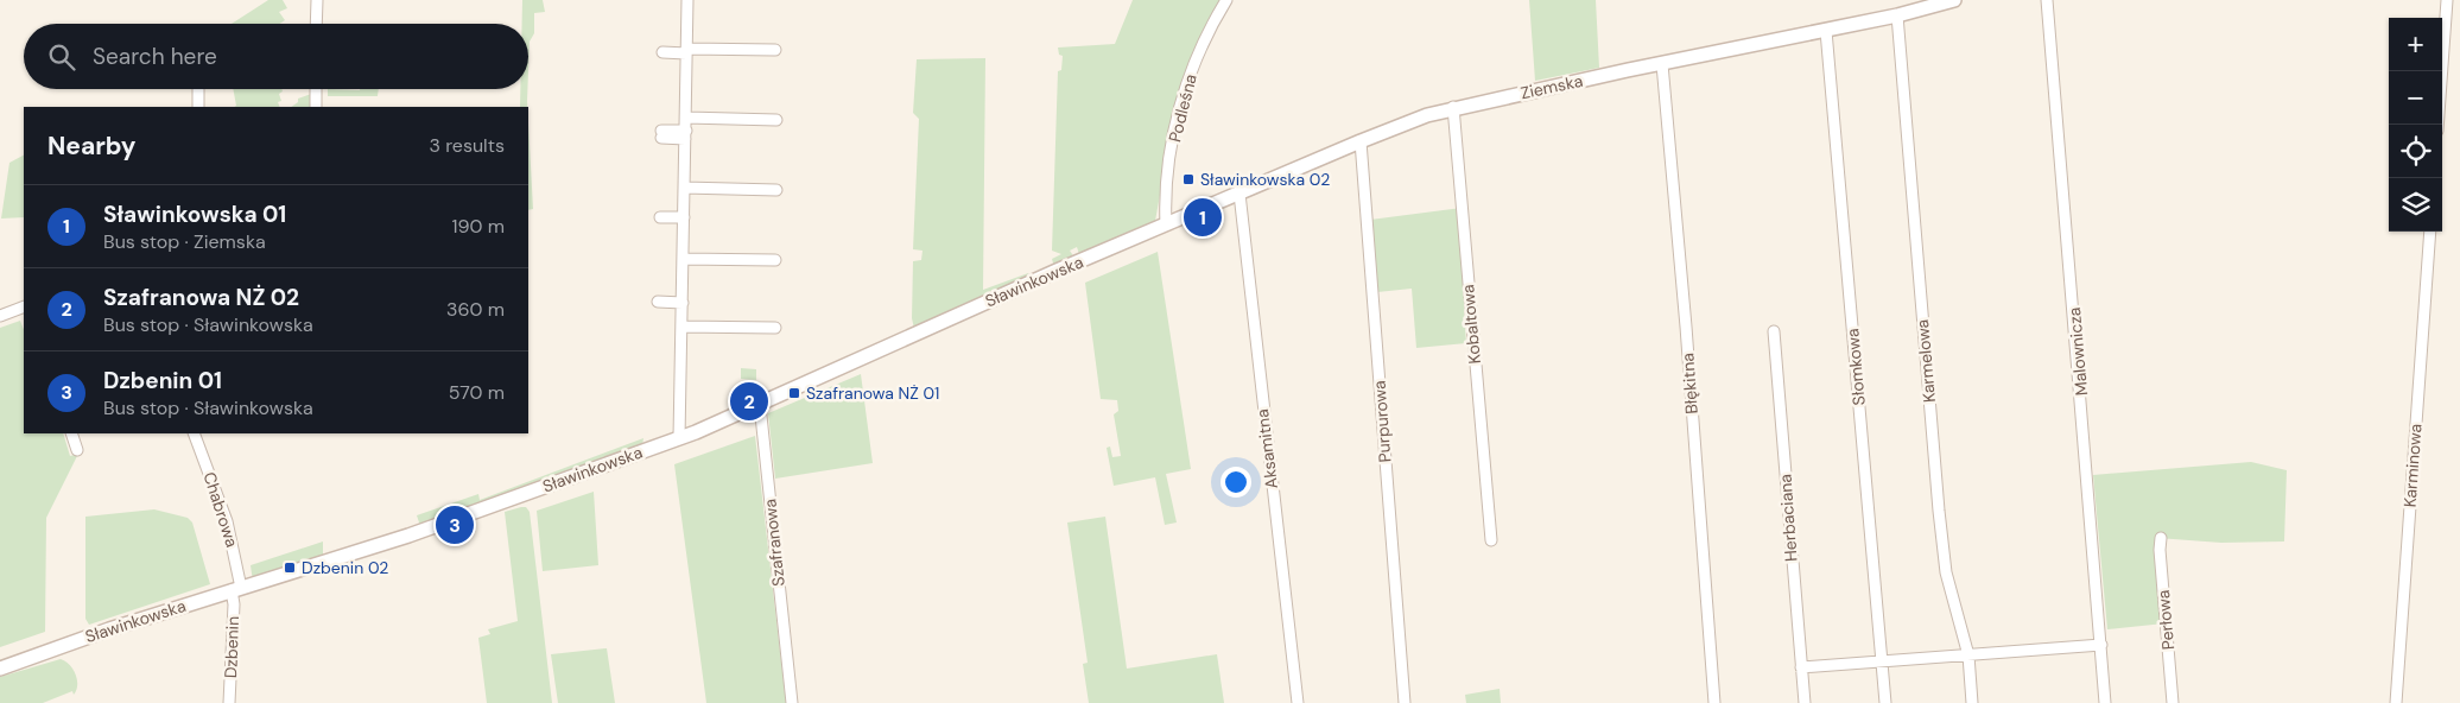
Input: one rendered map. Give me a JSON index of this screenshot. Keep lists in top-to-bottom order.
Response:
{
  "streets": {
    "street": [
      "Ziemska",
      "Podleśna",
      "Sławinkowska",
      "Kobaltowa",
      "Malownicza",
      "Karmelowa",
      "Słomkowa",
      "Błękitna",
      "Purpurowa",
      "Aksamitna",
      "Karminowa",
      "Chabrowa",
      "Herbaciana",
      "Szafranowa",
      "Perłowa",
      "Dzbenin"
    ]
  },
  "crossings": [
    ["Ziemska", "Podleśna"],
    ["Ziemska", "Sławinkowska"],
    ["Ziemska", "Kobaltowa"],
    ["Ziemska", "Karmelowa"],
    ["Ziemska", "Słomkowa"],
    ["Ziemska", "Błękitna"],
    ["Ziemska", "Purpurowa"],
    ["Ziemska", "Aksamitna"],
    ["Podleśna", "Sławinkowska"],
    ["Sławinkowska", "Chabrowa"],
    ["Sławinkowska", "Szafranowa"],
    ["Sławinkowska", "Dzbenin"],
    ["Chabrowa", "Dzbenin"]
  ],
  "places": {
    "transit": ["Sławinkowska 02", "Szafranowa NŻ 01", "Dzbenin 02"]
  },
  "page": {
    "map_buttons": ["+", "−"],
    "search": "Search here",
    "heading": ["Nearby", "3 results"],
    "list": [
      {
        "mark": "1",
        "name": "Sławinkowska 01",
        "note": "Bus stop · Ziemska",
        "value": "190 m"
      },
      {
        "mark": "2",
        "name": "Szafranowa NŻ 02",
        "note": "Bus stop · Sławinkowska",
        "value": "360 m"
      },
      {
        "mark": "3",
        "name": "Dzbenin 01",
        "note": "Bus stop · Sławinkowska",
        "value": "570 m"
      }
    ],
    "pins": ["1", "2", "3"]
  }
}
